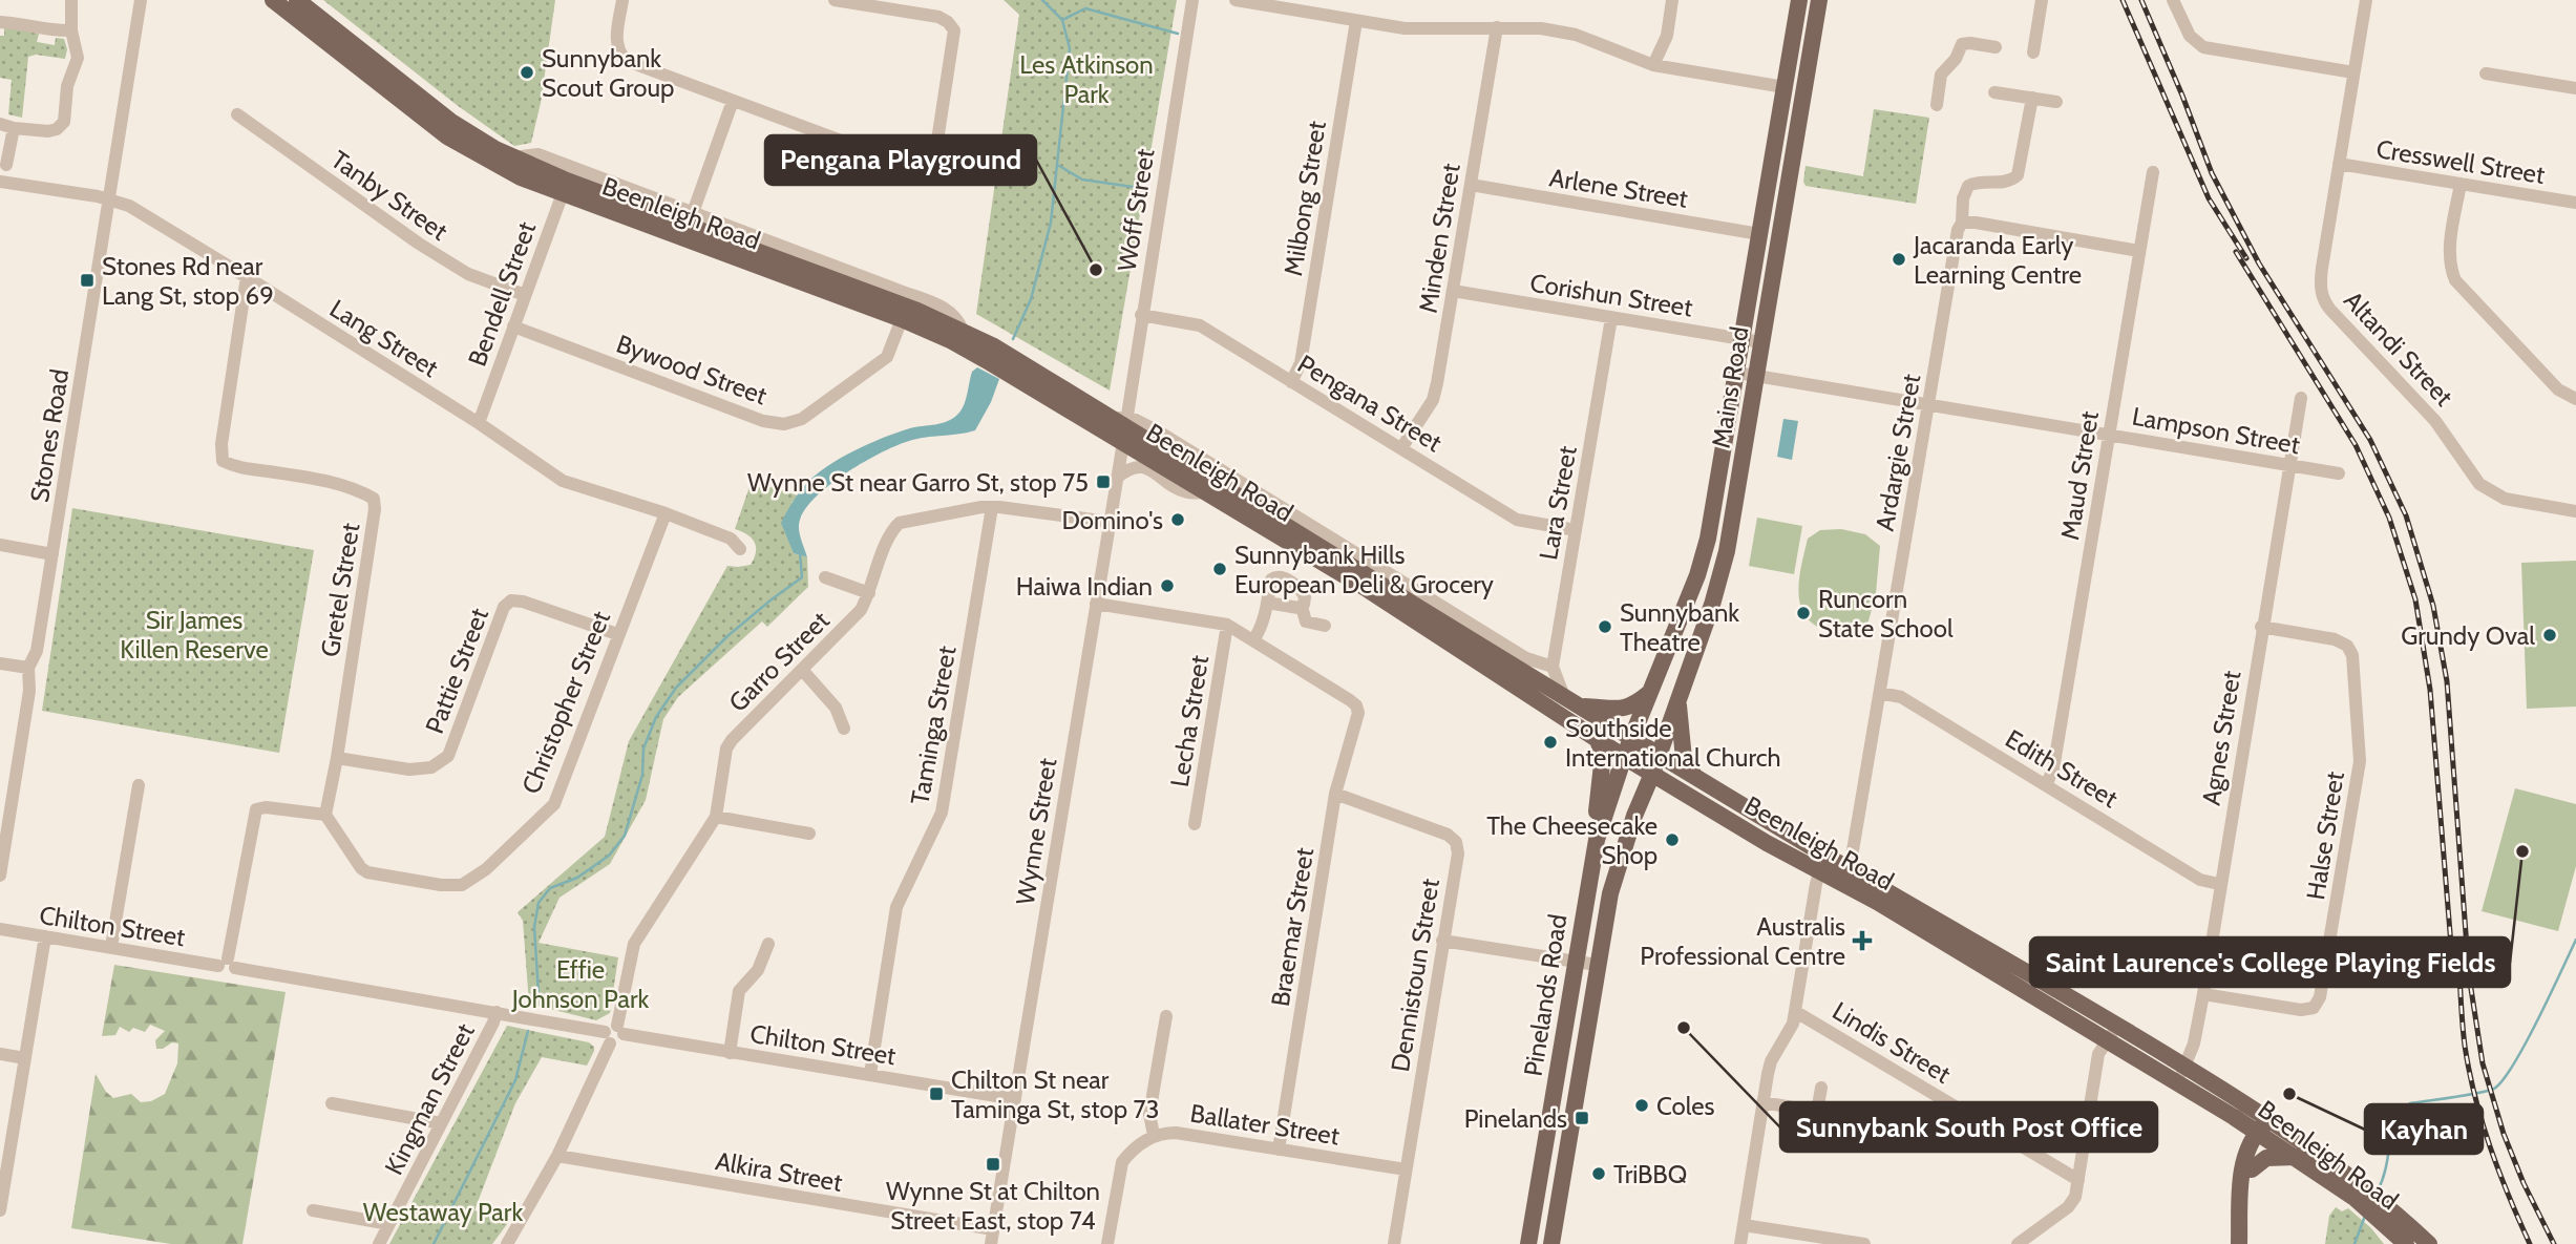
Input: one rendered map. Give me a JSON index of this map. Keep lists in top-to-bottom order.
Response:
{
  "streets": {
    "main road": ["Beenleigh Road", "Mains Road", "Pinelands Road"],
    "street": [
      "Cresswell Street",
      "Arlene Street",
      "Tanby Street",
      "Milbong Street",
      "Woff Street",
      "Minden Street",
      "Bendell Street",
      "Corishun Street",
      "Lang Street",
      "Altandi Street",
      "Bywood Street",
      "Pengana Street",
      "Lampson Street",
      "Stones Road",
      "Ardargie Street",
      "Maud Street",
      "Lara Street",
      "Gretel Street",
      "Garro Street",
      "Pattie Street",
      "Christopher Street",
      "Lecha Street",
      "Taminga Street",
      "Agnes Street",
      "Edith Street",
      "Wynne Street",
      "Halse Street",
      "Chilton Street",
      "Braemar Street",
      "Dennistoun Street",
      "Lindis Street",
      "Kingman Street",
      "Ballater Street",
      "Alkira Street"
    ]
  },
  "crossings": [
    ["Cresswell Street", "Altandi Street"],
    ["Arlene Street", "Minden Street"],
    ["Arlene Street", "Mains Road"],
    ["Tanby Street", "Bendell Street"],
    ["Milbong Street", "Pengana Street"],
    ["Woff Street", "Beenleigh Road"],
    ["Woff Street", "Pengana Street"],
    ["Woff Street", "Wynne Street"],
    ["Beenleigh Road", "Bendell Street"],
    ["Beenleigh Road", "Bywood Street"],
    ["Beenleigh Road", "Mains Road"],
    ["Beenleigh Road", "Ardargie Street"],
    ["Beenleigh Road", "Lara Street"],
    ["Beenleigh Road", "Agnes Street"],
    ["Beenleigh Road", "Wynne Street"],
    ["Beenleigh Road", "Pinelands Road"],
    ["Minden Street", "Corishun Street"],
    ["Minden Street", "Pengana Street"],
    ["Bendell Street", "Lang Street"],
    ["Bendell Street", "Bywood Street"],
    ["Corishun Street", "Mains Road"],
    ["Corishun Street", "Lara Street"],
    ["Lang Street", "Stones Road"],
    ["Lang Street", "Gretel Street"],
    ["Lang Street", "Christopher Street"],
    ["Mains Road", "Lampson Street"],
    ["Mains Road", "Pinelands Road"],
    ["Pengana Street", "Lara Street"],
    ["Lampson Street", "Ardargie Street"],
    ["Lampson Street", "Maud Street"],
    ["Lampson Street", "Agnes Street"],
    ["Ardargie Street", "Edith Street"],
    ["Maud Street", "Edith Street"],
    ["Gretel Street", "Pattie Street"],
    ["Gretel Street", "Christopher Street"],
    ["Garro Street", "Taminga Street"],
    ["Garro Street", "Wynne Street"],
    ["Garro Street", "Chilton Street"],
    ["Garro Street", "Alkira Street"],
    ["Pattie Street", "Christopher Street"],
    ["Taminga Street", "Chilton Street"],
    ["Agnes Street", "Edith Street"],
    ["Agnes Street", "Halse Street"],
    ["Wynne Street", "Chilton Street"],
    ["Wynne Street", "Alkira Street"],
    ["Chilton Street", "Kingman Street"],
    ["Braemar Street", "Dennistoun Street"],
    ["Braemar Street", "Ballater Street"],
    ["Dennistoun Street", "Ballater Street"]
  ],
  "parks": [
    "Les Atkinson Park",
    "Sir James Killen Reserve",
    "Effie Johnson Park",
    "Westaway Park"
  ],
  "places": {
    "other": [
      "Sunnybank Scout Group",
      "Jacaranda Early Learning Centre",
      "Pengana Playground",
      "Domino's",
      "Sunnybank Hills European Deli & Grocery",
      "Haiwa Indian",
      "Runcorn State School",
      "Sunnybank Theatre",
      "Grundy Oval",
      "Southside International Church",
      "The Cheesecake Shop",
      "Saint Laurence's College Playing Fields",
      "Sunnybank South Post Office",
      "Kayhan",
      "Coles",
      "TriBBQ"
    ],
    "transit": [
      "Stones Rd near Lang St, stop 69",
      "Wynne St near Garro St, stop 75",
      "Chilton St near Taminga St, stop 73",
      "Pinelands",
      "Wynne St at Chilton Street East, stop 74"
    ],
    "health": ["Australis Professional Centre"]
  }
}
